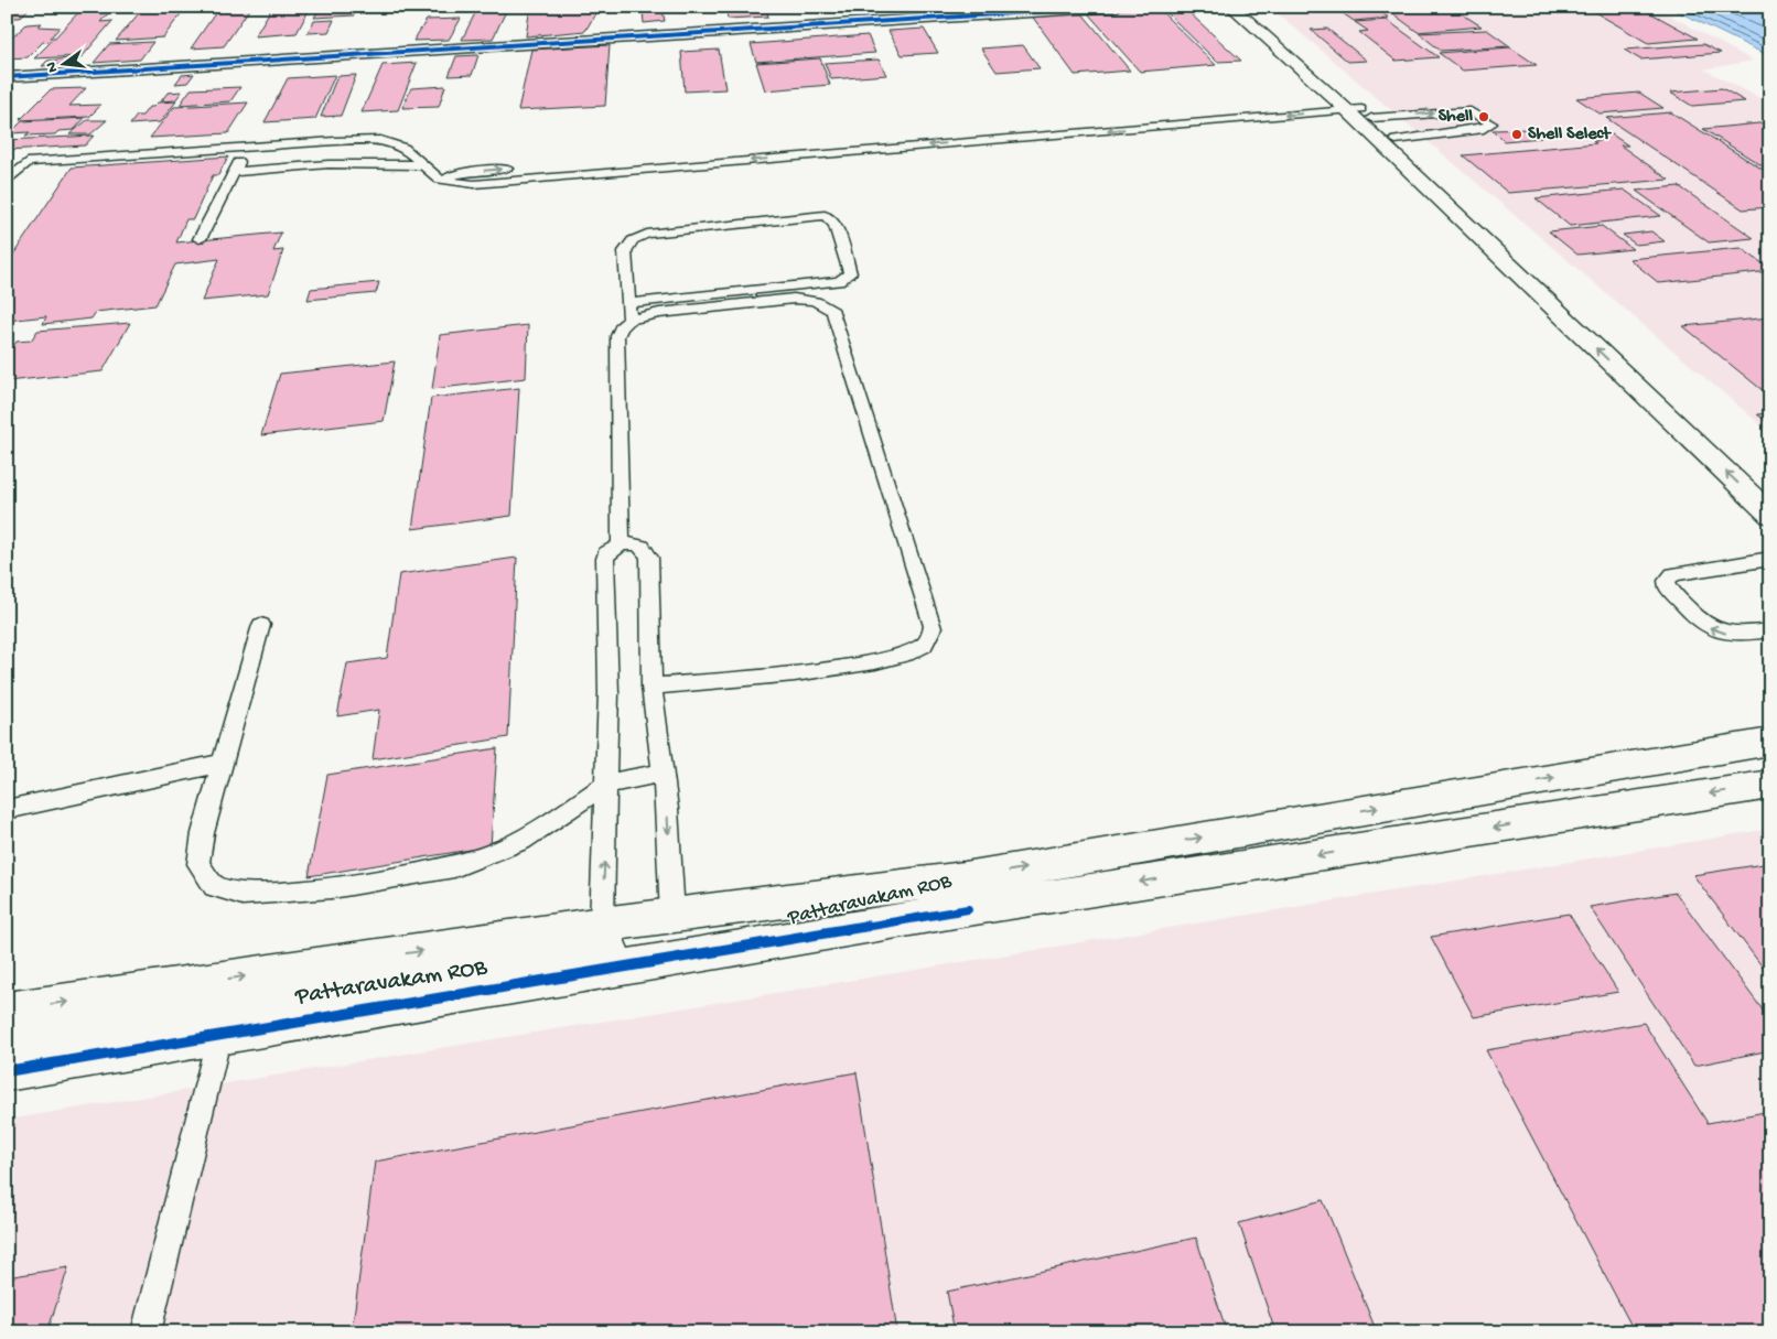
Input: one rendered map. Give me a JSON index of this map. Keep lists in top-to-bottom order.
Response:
{
  "streets": {
    "main road": ["Pattaravakam ROB"]
  },
  "places": ["Shell", "Shell Select"],
  "north": "left"
}
